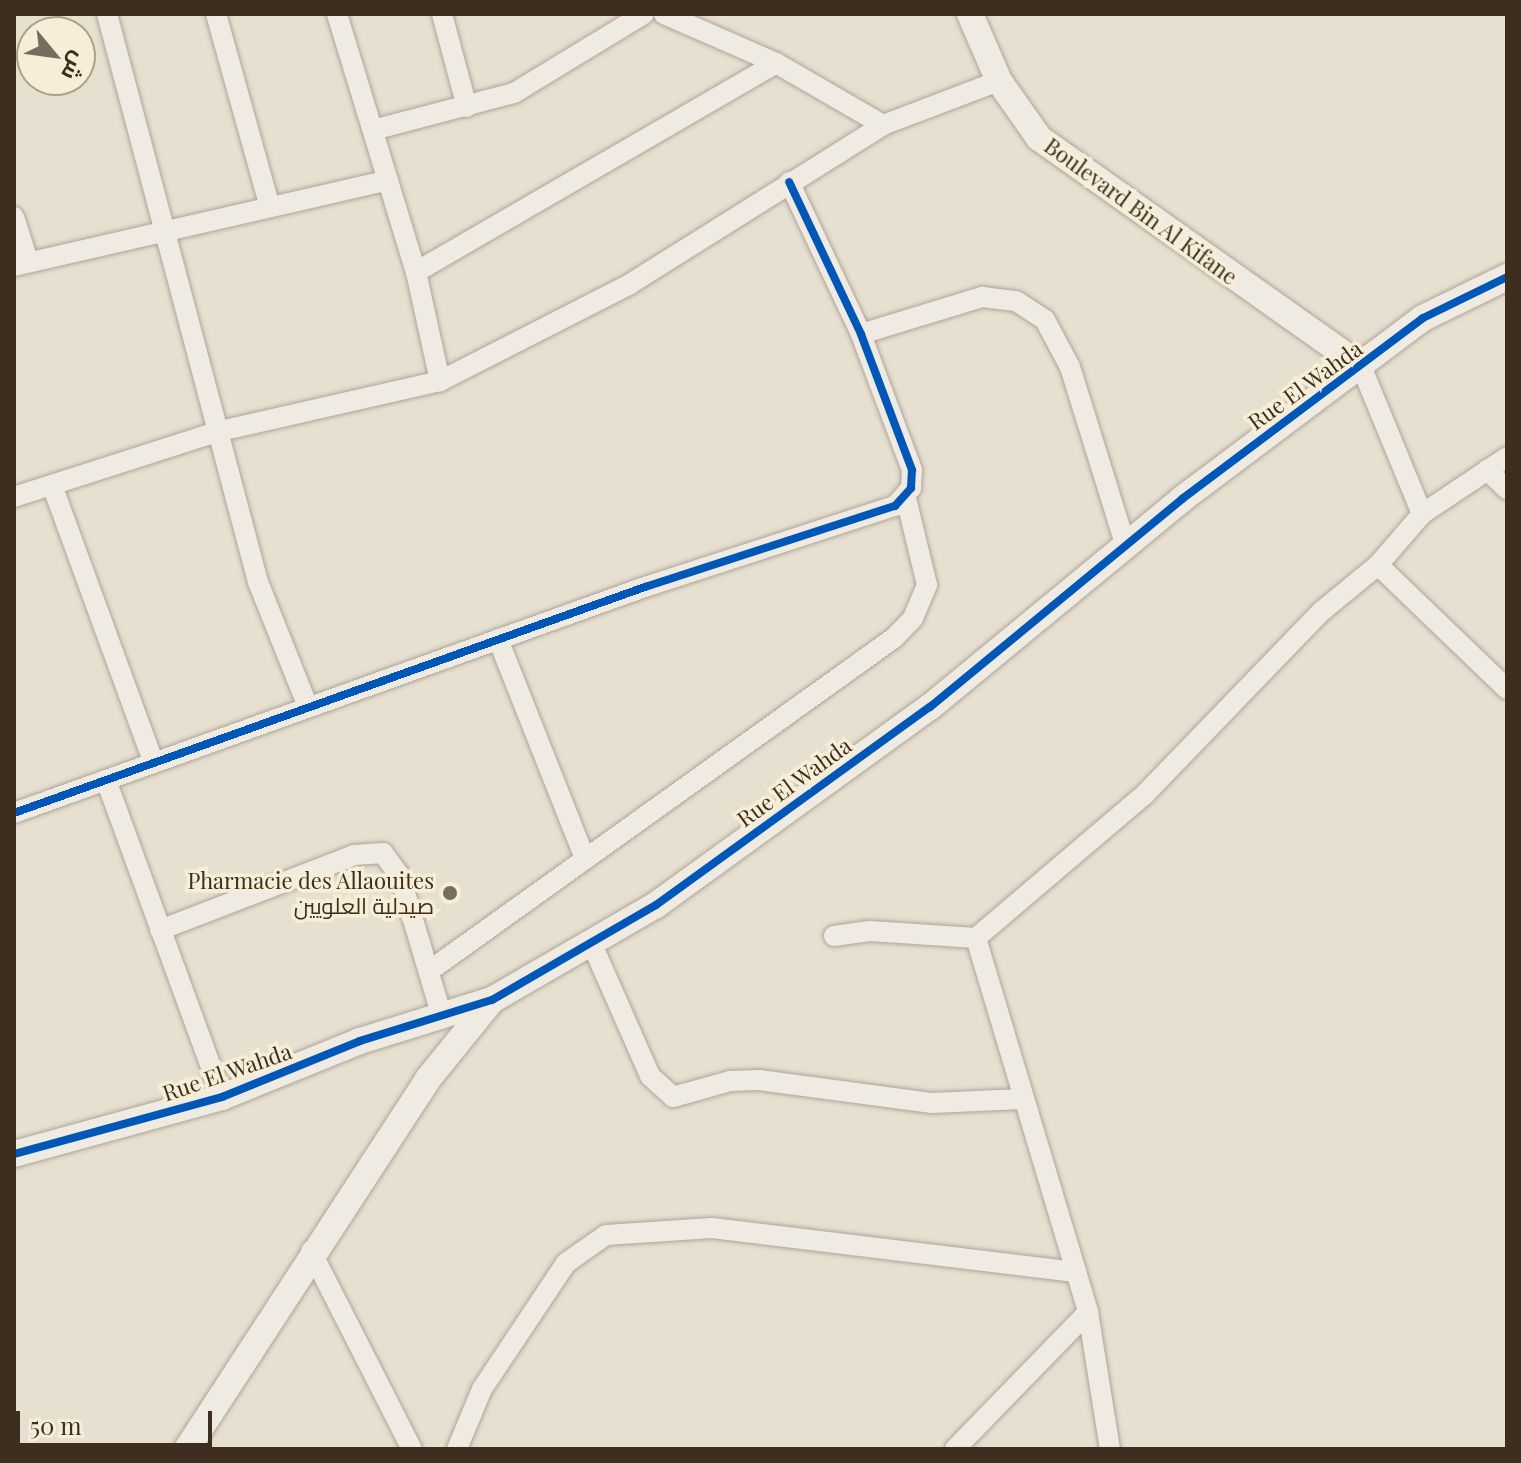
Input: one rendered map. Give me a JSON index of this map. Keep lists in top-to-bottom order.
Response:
{
  "streets": {
    "street": ["Boulevard Bin Al Kifane", "Rue El Wahda"]
  },
  "crossings": [
    ["Boulevard Bin Al Kifane", "Rue El Wahda"]
  ],
  "places": ["Pharmacie des Allaouites صيدلية العلويين"],
  "scale_bar": "50 m",
  "north": "bottom right"
}
